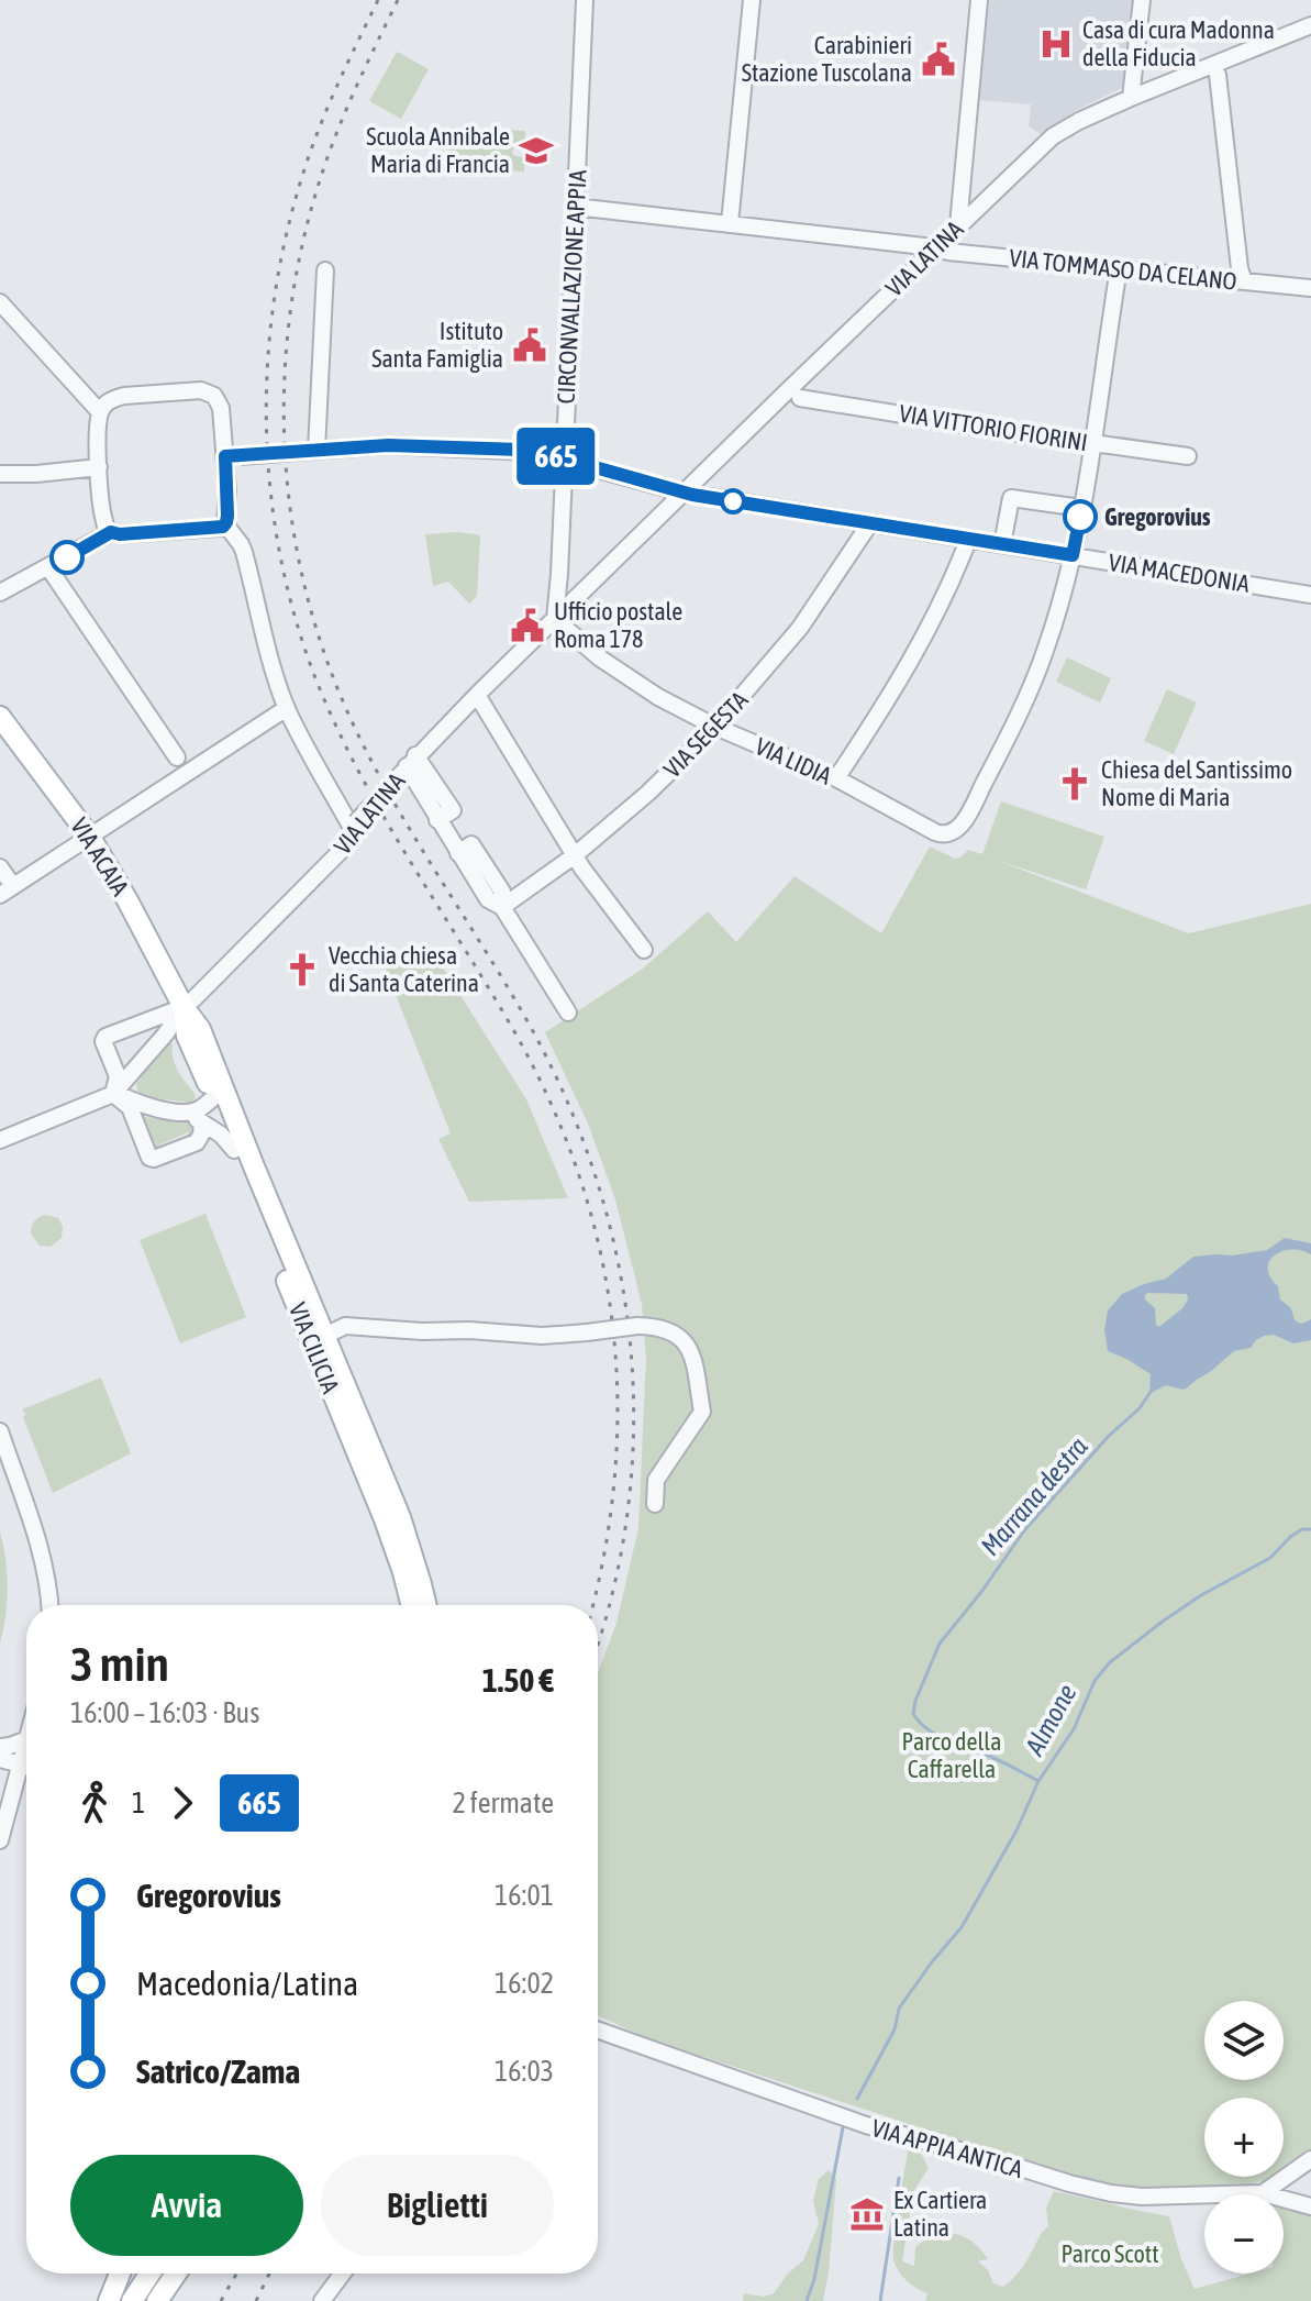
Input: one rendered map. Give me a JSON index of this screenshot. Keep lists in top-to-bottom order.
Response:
{
  "streets": {
    "main road": ["VIA ACAIA", "VIA CILICIA"],
    "street": [
      "VIA LATINA",
      "VIA TOMMASO DA CELANO",
      "CIRCONVALLAZIONE APPIA",
      "VIA VITTORIO FIORINI",
      "VIA MACEDONIA",
      "VIA SEGESTA",
      "VIA LIDIA",
      "VIA APPIA ANTICA"
    ]
  },
  "crossings": [
    ["VIA LATINA", "VIA TOMMASO DA CELANO"],
    ["VIA LATINA", "CIRCONVALLAZIONE APPIA"],
    ["VIA LATINA", "VIA MACEDONIA"],
    ["VIA LATINA", "VIA LIDIA"],
    ["VIA LATINA", "VIA ACAIA"],
    ["VIA TOMMASO DA CELANO", "CIRCONVALLAZIONE APPIA"],
    ["CIRCONVALLAZIONE APPIA", "VIA MACEDONIA"],
    ["CIRCONVALLAZIONE APPIA", "VIA LIDIA"],
    ["VIA MACEDONIA", "VIA SEGESTA"],
    ["VIA MACEDONIA", "VIA LIDIA"],
    ["VIA SEGESTA", "VIA LIDIA"],
    ["VIA ACAIA", "VIA CILICIA"]
  ],
  "water": ["Marrana destra", "Almone"],
  "parks": ["Parco della Caffarella", "Parco Scott"],
  "places": {
    "hospital": ["Casa di cura Madonna della Fiducia"],
    "public building": ["Carabinieri Stazione Tuscolana", "Istituto Santa Famiglia", "Ufficio postale Roma 178"],
    "school or university": ["Scuola Annibale Maria di Francia"],
    "other": ["Gregorovius"],
    "church": ["Chiesa del Santissimo Nome di Maria", "Vecchia chiesa di Santa Caterina"],
    "museum": ["Ex Cartiera Latina"]
  },
  "lines": ["bus line 665"],
  "page": {
    "on_map": "665",
    "heading": ["3 min", "16:00 – 16:03 · Bus", "1.50 €"],
    "legs": ["1", "665", "2 fermate"],
    "list": [
      {
        "name": "Gregorovius",
        "value": "16:01"
      },
      {
        "name": "Macedonia/Latina",
        "value": "16:02"
      },
      {
        "name": "Satrico/Zama",
        "value": "16:03"
      }
    ],
    "map_buttons": ["+", "−"],
    "buttons": ["Avvia", "Biglietti"]
  }
}
